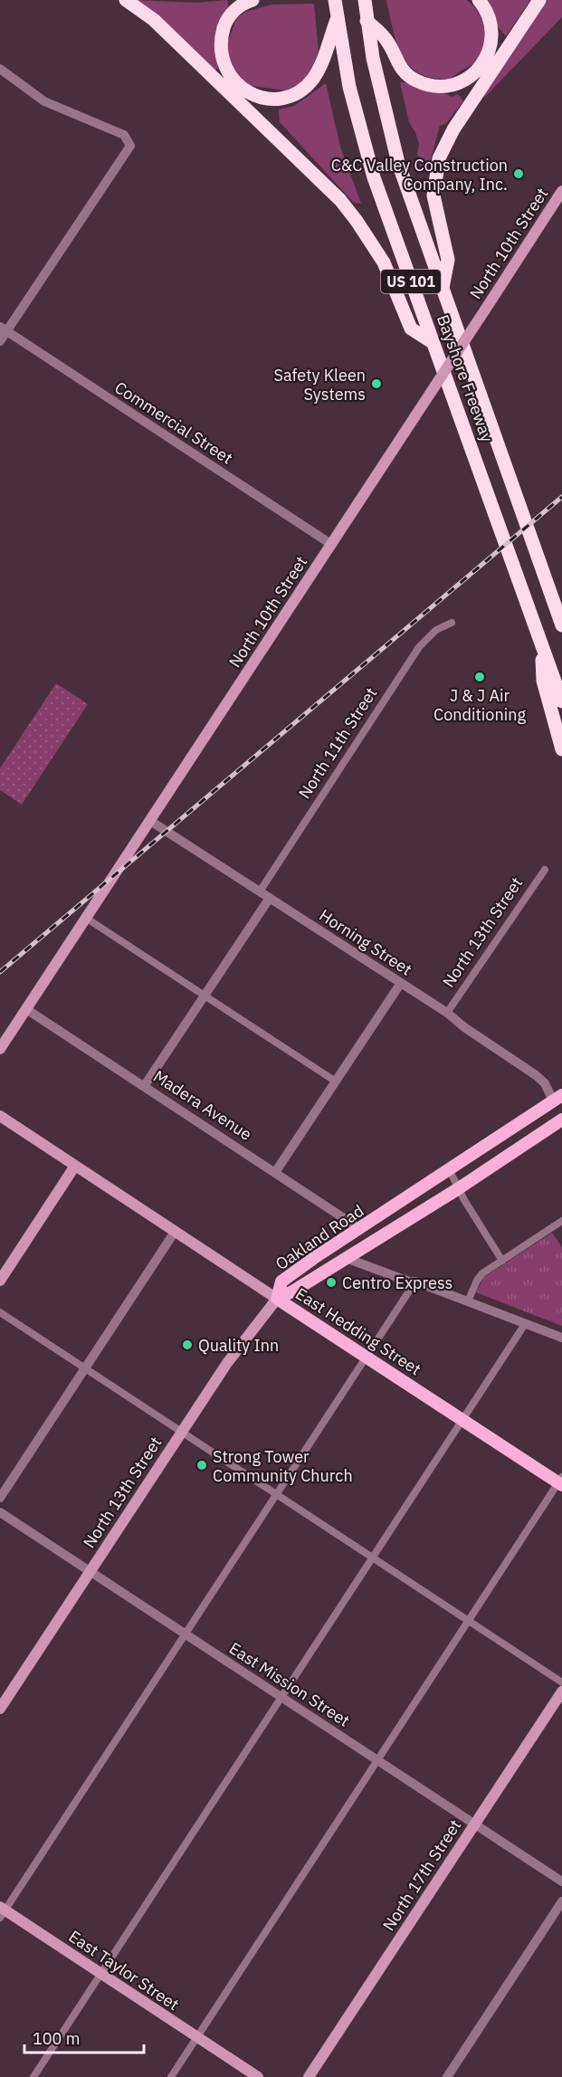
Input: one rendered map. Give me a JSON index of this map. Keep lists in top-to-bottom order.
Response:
{
  "streets": {
    "highway": ["US 101", "Bayshore Freeway"],
    "main road": [
      "North 10th Street",
      "North 13th Street",
      "Oakland Road",
      "East Hedding Street",
      "North 17th Street",
      "East Taylor Street"
    ],
    "street": [
      "Commercial Street",
      "North 11th Street",
      "Horning Street",
      "Madera Avenue",
      "East Mission Street"
    ]
  },
  "crossings": [
    ["North 10th Street", "Commercial Street"],
    ["North 10th Street", "Horning Street"],
    ["North 10th Street", "Madera Avenue"],
    ["North 11th Street", "Horning Street"],
    ["North 13th Street", "Horning Street"],
    ["North 13th Street", "Oakland Road"],
    ["North 13th Street", "East Hedding Street"],
    ["North 13th Street", "East Mission Street"],
    ["Horning Street", "Oakland Road"],
    ["Madera Avenue", "Oakland Road"],
    ["Oakland Road", "East Hedding Street"],
    ["East Mission Street", "North 17th Street"]
  ],
  "places": [
    "C&C Valley Construction Company, Inc.",
    "Safety Kleen Systems",
    "J & J Air Conditioning",
    "Centro Express",
    "Quality Inn",
    "Strong Tower Community Church"
  ],
  "scale_bar": "100 m"
}
